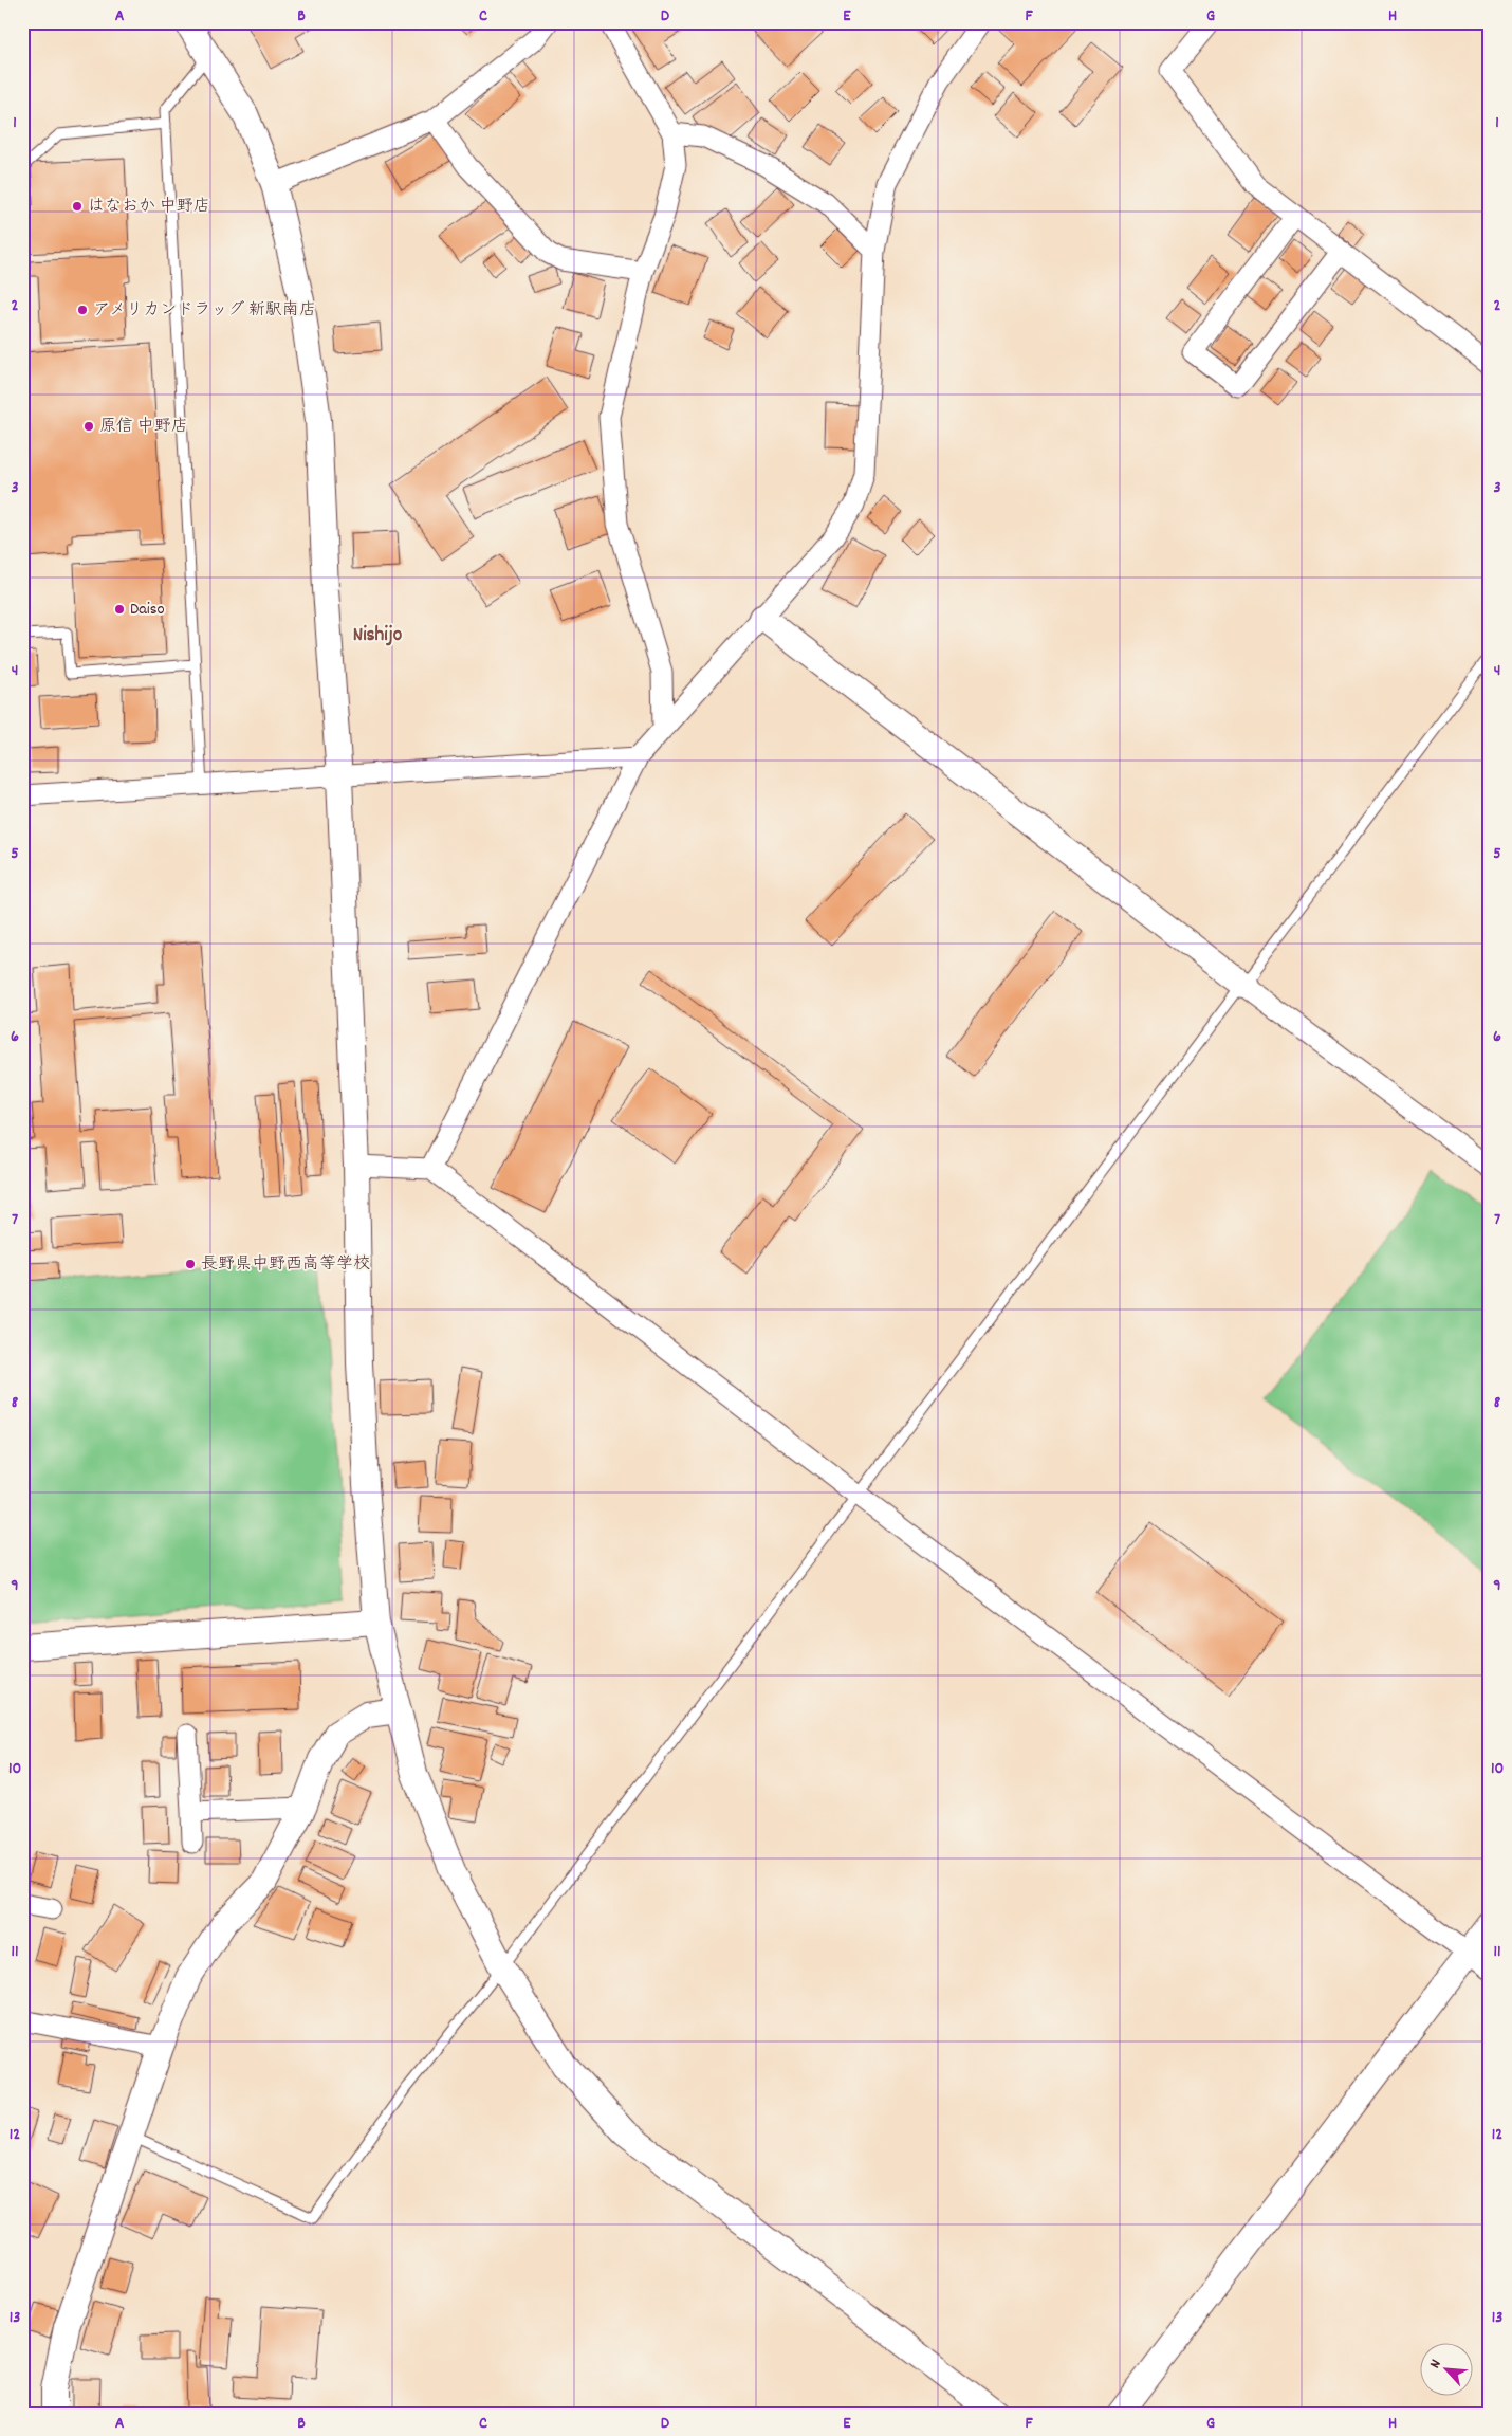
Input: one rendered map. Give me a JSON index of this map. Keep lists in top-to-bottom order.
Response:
{
  "districts": ["Nishijo"],
  "places": [
    "はなおか 中野店",
    "アメリカンドラッグ 新駅南店",
    "原信 中野店",
    "Daiso",
    "長野県中野西高等学校"
  ],
  "north": "top left",
  "grid": {
    "columns": [
      "A",
      "B",
      "C",
      "D",
      "E",
      "F",
      "G",
      "H"
    ],
    "rows": [
      "1",
      "2",
      "3",
      "4",
      "5",
      "6",
      "7",
      "8",
      "9",
      "10",
      "11",
      "12",
      "13"
    ]
  }
}
